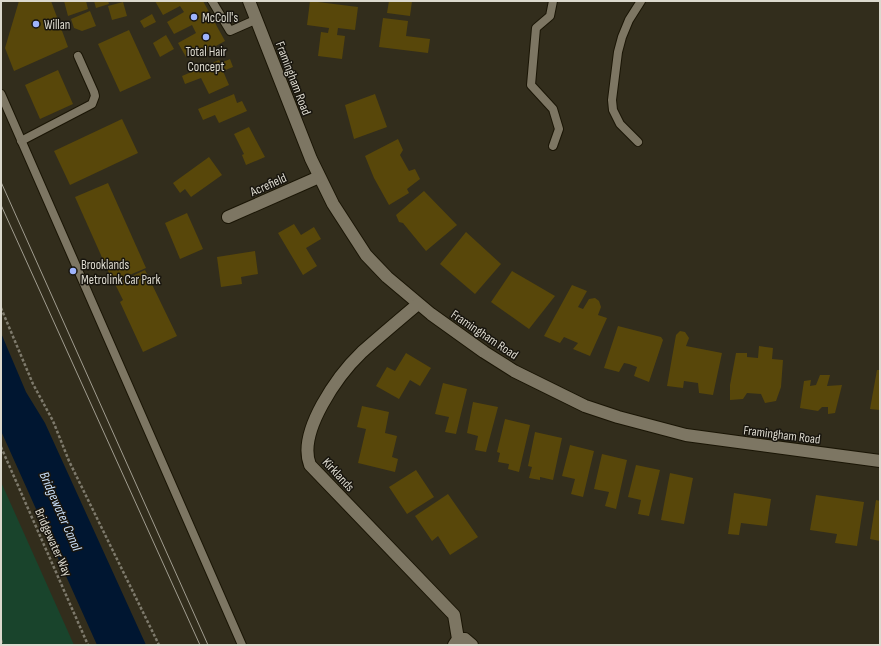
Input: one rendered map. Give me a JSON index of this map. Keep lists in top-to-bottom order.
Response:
{
  "streets": {
    "street": ["Framingham Road", "Acrefield", "Kirklands"],
    "path": ["Bridgewater Way"]
  },
  "crossings": [
    ["Framingham Road", "Acrefield"],
    ["Framingham Road", "Kirklands"]
  ],
  "water": ["Bridgewater Canal"],
  "places": [
    "McColl's",
    "Willan",
    "Total Hair Concept",
    "Brooklands Metrolink Car Park"
  ]
}
